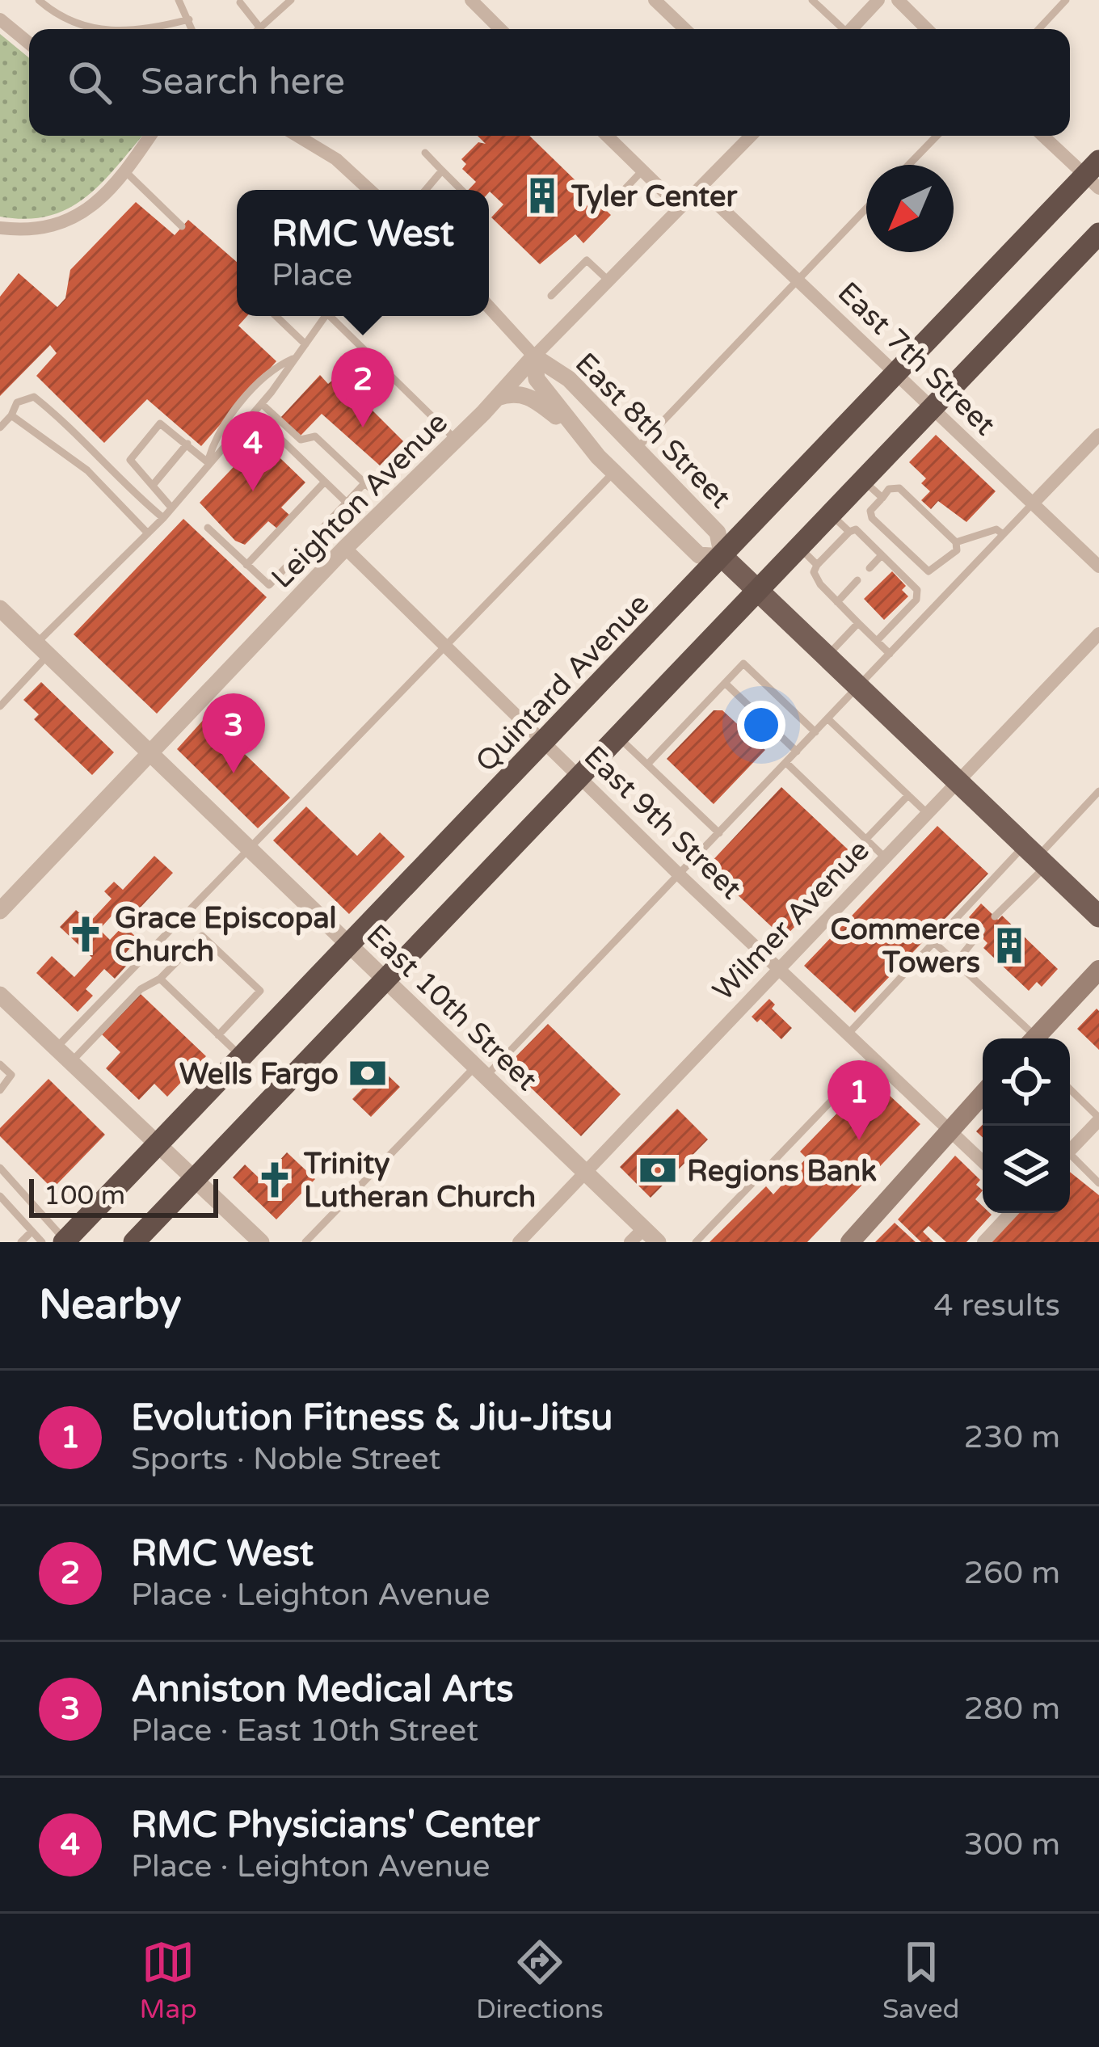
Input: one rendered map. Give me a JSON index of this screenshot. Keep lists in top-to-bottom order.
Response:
{
  "streets": {
    "highway": ["Quintard Avenue"],
    "street": [
      "East 7th Street",
      "East 8th Street",
      "Leighton Avenue",
      "East 9th Street",
      "Wilmer Avenue",
      "East 10th Street"
    ]
  },
  "crossings": [
    ["East 7th Street", "Leighton Avenue"],
    ["East 7th Street", "Quintard Avenue"],
    ["East 8th Street", "Leighton Avenue"],
    ["East 8th Street", "Quintard Avenue"],
    ["Leighton Avenue", "East 9th Street"],
    ["Leighton Avenue", "East 10th Street"],
    ["Quintard Avenue", "East 9th Street"],
    ["Quintard Avenue", "East 10th Street"],
    ["East 9th Street", "Wilmer Avenue"],
    ["Wilmer Avenue", "East 10th Street"]
  ],
  "places": {
    "building": ["Tyler Center", "Commerce Towers"],
    "church": ["Grace Episcopal Church", "Trinity Lutheran Church"],
    "bank": ["Wells Fargo", "Regions Bank"]
  },
  "scale_bar": "100 m",
  "north": "bottom left",
  "page": {
    "search": "Search here",
    "popup": ["RMC West", "Place"],
    "pins": [
      "2",
      "4",
      "3",
      "1"
    ],
    "scale": "100 m",
    "heading": ["Nearby", "4 results"],
    "list": [
      {
        "mark": "1",
        "name": "Evolution Fitness & Jiu-Jitsu",
        "note": "Sports · Noble Street",
        "value": "230 m"
      },
      {
        "mark": "2",
        "name": "RMC West",
        "note": "Place · Leighton Avenue",
        "value": "260 m"
      },
      {
        "mark": "3",
        "name": "Anniston Medical Arts",
        "note": "Place · East 10th Street",
        "value": "280 m"
      },
      {
        "mark": "4",
        "name": "RMC Physicians' Center",
        "note": "Place · Leighton Avenue",
        "value": "300 m"
      }
    ],
    "nav": ["Map", "Directions", "Saved"]
  }
}
